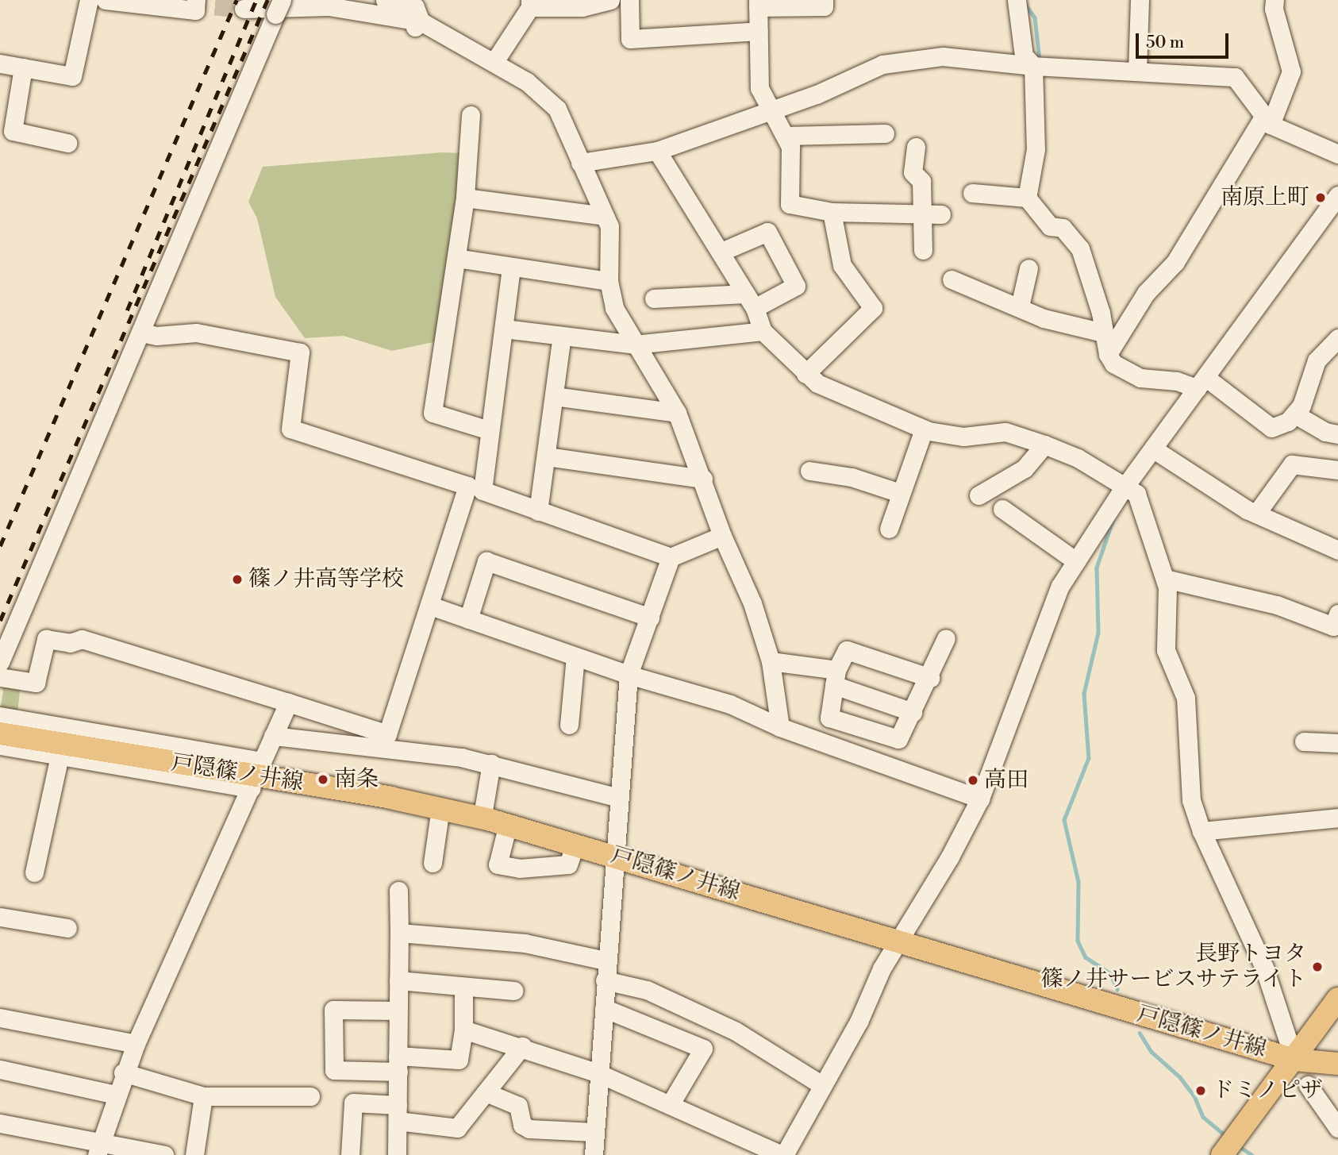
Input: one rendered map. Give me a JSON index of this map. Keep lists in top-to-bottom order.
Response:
{
  "streets": {
    "main road": ["戸隠篠ノ井線"]
  },
  "places": [
    "南原上町",
    "篠ノ井高等学校",
    "南条",
    "高田",
    "長野トヨタ 篠ノ井サービスサテライト",
    "ドミノピザ"
  ],
  "scale_bar": "50 m"
}
